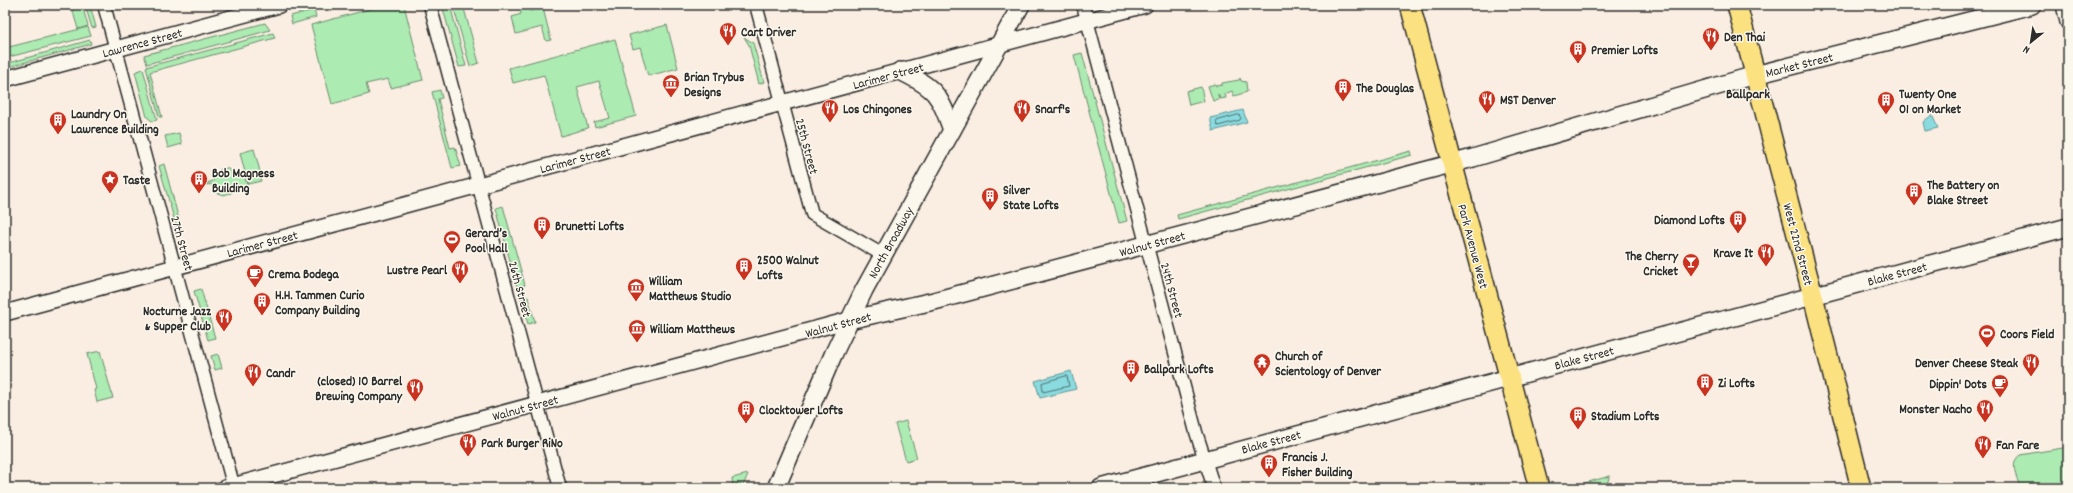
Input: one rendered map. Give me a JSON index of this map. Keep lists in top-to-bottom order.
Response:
{
  "streets": {
    "main road": [
      "Market Street",
      "North Broadway",
      "Walnut Street",
      "West 22nd Street",
      "Park Avenue West",
      "Blake Street"
    ],
    "street": [
      "Lawrence Street",
      "Larimer Street",
      "25th Street",
      "27th Street",
      "26th Street",
      "24th Street"
    ]
  },
  "crossings": [
    ["Lawrence Street", "27th Street"],
    ["Market Street", "Walnut Street"],
    ["Market Street", "West 22nd Street"],
    ["Market Street", "Park Avenue West"],
    ["Larimer Street", "25th Street"],
    ["Larimer Street", "North Broadway"],
    ["Larimer Street", "27th Street"],
    ["Larimer Street", "26th Street"],
    ["Larimer Street", "24th Street"],
    ["25th Street", "North Broadway"],
    ["North Broadway", "Walnut Street"],
    ["27th Street", "Walnut Street"],
    ["Walnut Street", "Park Avenue West"],
    ["Walnut Street", "26th Street"],
    ["Walnut Street", "24th Street"],
    ["West 22nd Street", "Blake Street"],
    ["Park Avenue West", "Blake Street"],
    ["Blake Street", "24th Street"]
  ],
  "districts": ["Ballpark"],
  "places": {
    "restaurant": [
      "Cart Driver",
      "Den Thai",
      "MST Denver",
      "Los Chingones",
      "Snarf's",
      "Krave It",
      "Lustre Pearl",
      "Nocturne Jazz & Supper Club",
      "Denver Cheese Steak",
      "Candr",
      "(closed) 10 Barrel Brewing Company",
      "Monster Nacho",
      "Park Burger RiNo",
      "Fan Fare"
    ],
    "building": [
      "Premier Lofts",
      "The Douglas",
      "Twenty One 01 on Market",
      "Laundry On Lawrence Building",
      "Bob Magness Building",
      "The Battery on Blake Street",
      "Silver State Lofts",
      "Diamond Lofts",
      "Brunetti Lofts",
      "2500 Walnut Lofts",
      "H.H. Tammen Curio Company Building",
      "Ballpark Lofts",
      "Zi Lofts",
      "Clocktower Lofts",
      "Stadium Lofts",
      "Francis J. Fisher Building"
    ],
    "museum": ["Brian Trybus Designs", "William Matthews Studio", "William Matthews"],
    "place": ["Taste"],
    "sports": ["Gerard’s Pool Hall", "Coors Field"],
    "bar": ["The Cherry Cricket"],
    "cafe": ["Crema Bodega", "Dippin' Dots"],
    "temple": ["Church of Scientology of Denver"]
  },
  "north": "bottom left"
}
